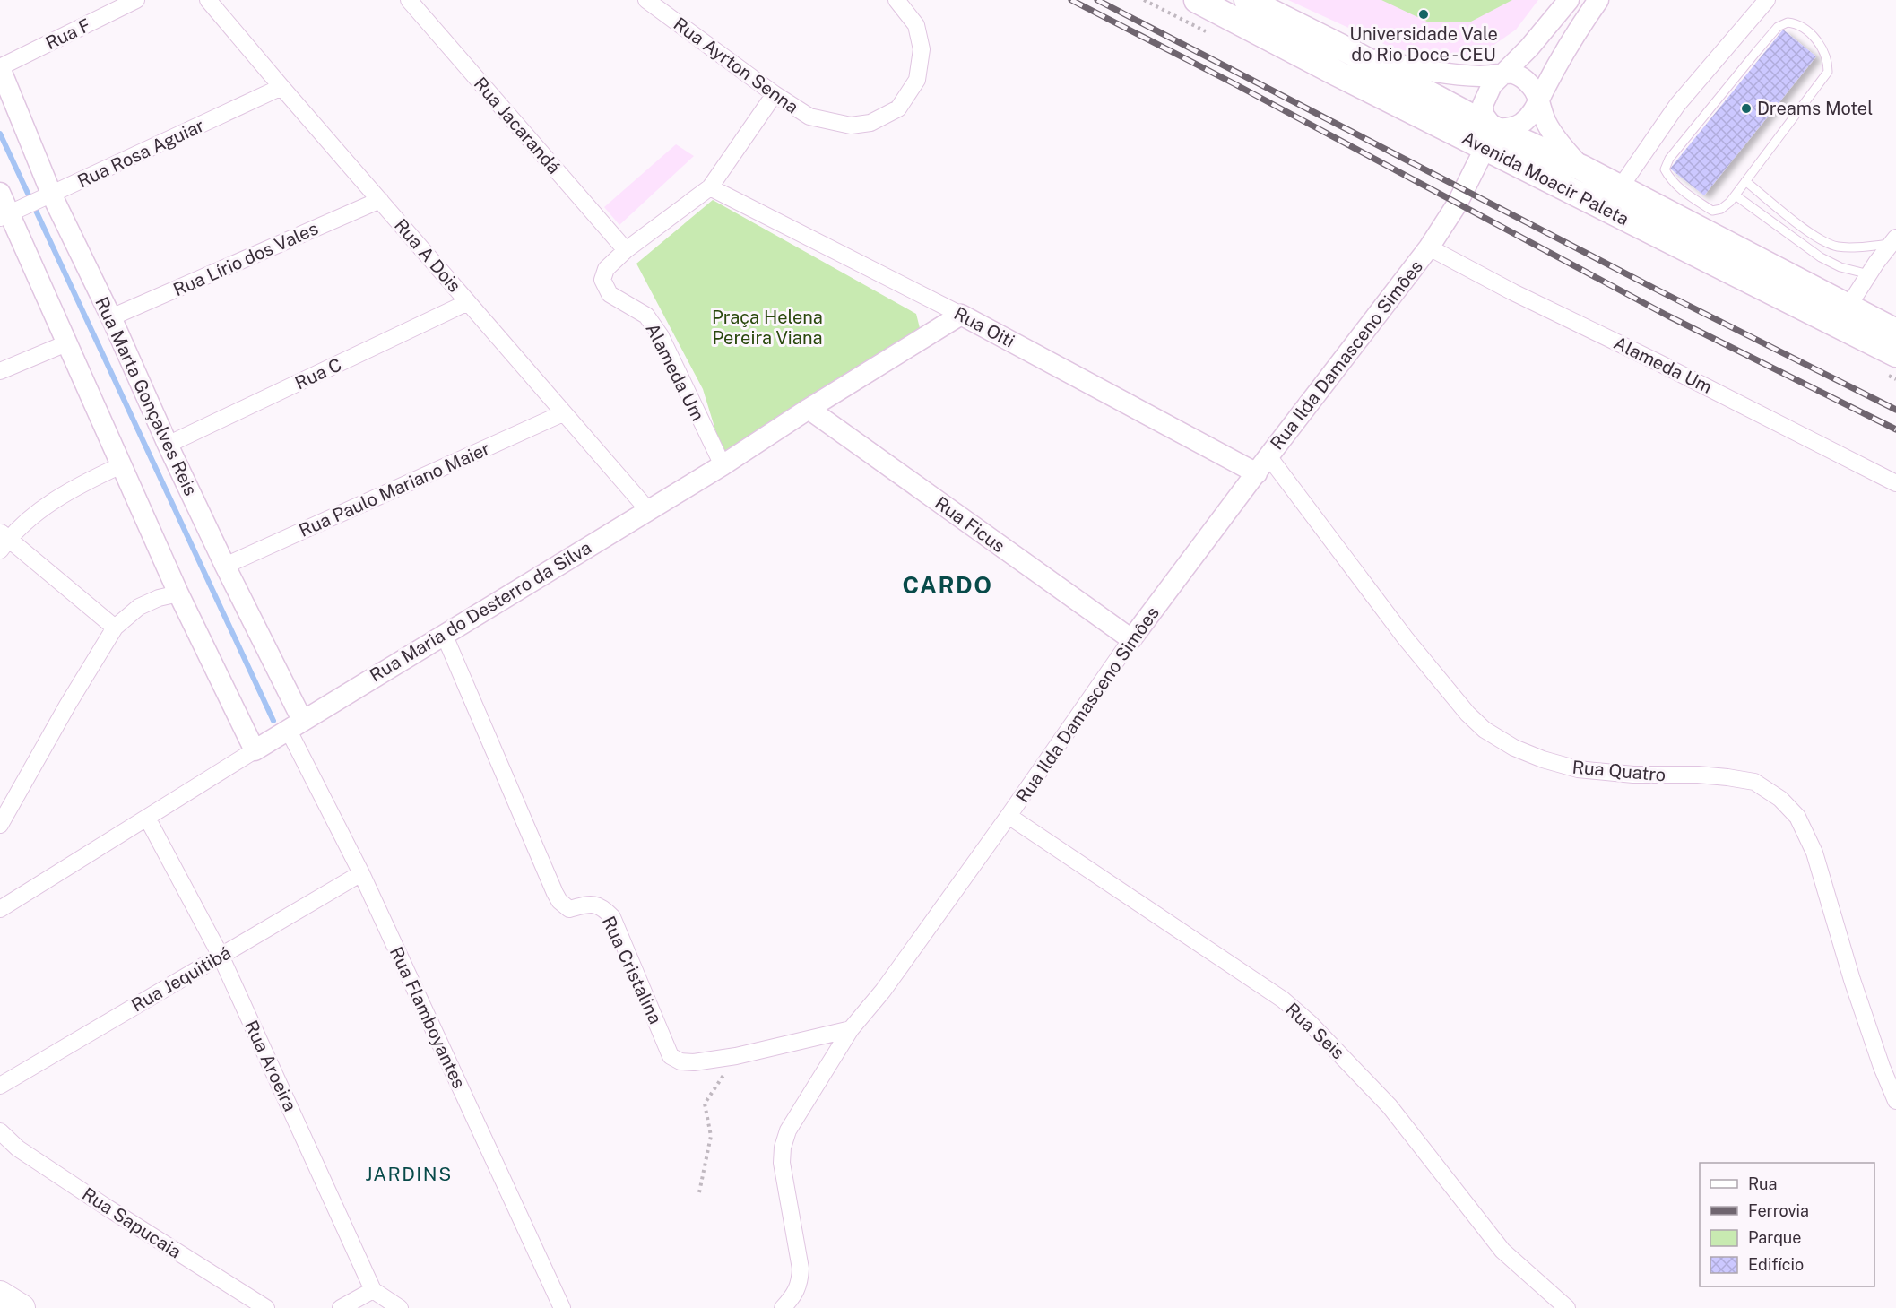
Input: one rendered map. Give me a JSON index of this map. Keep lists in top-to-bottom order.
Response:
{
  "streets": {
    "main road": ["Avenida Moacir Paleta"],
    "street": [
      "Rua F",
      "Rua Ayrton Senna",
      "Rua Jacarandá",
      "Rua Rosa Aguiar",
      "Rua A Dois",
      "Rua Lírio dos Vales",
      "Rua Oiti",
      "Rua Ilda Damasceno Simôes",
      "Alameda Um",
      "Rua C",
      "Rua Marta Gonçalves Reis",
      "Rua Paulo Mariano Maier",
      "Rua Ficus",
      "Rua Maria do Desterro da Silva",
      "Rua Quatro",
      "Rua Cristalina",
      "Rua Jequitibá",
      "Rua Flamboyantes",
      "Rua Seis",
      "Rua Aroeira",
      "Rua Sapucaia"
    ]
  },
  "crossings": [
    ["Rua F", "Rua Marta Gonçalves Reis"],
    ["Rua Ayrton Senna", "Alameda Um"],
    ["Rua Jacarandá", "Alameda Um"],
    ["Rua Rosa Aguiar", "Rua A Dois"],
    ["Rua Rosa Aguiar", "Rua Marta Gonçalves Reis"],
    ["Avenida Moacir Paleta", "Rua Ilda Damasceno Simôes"],
    ["Rua A Dois", "Rua Lírio dos Vales"],
    ["Rua A Dois", "Rua C"],
    ["Rua A Dois", "Rua Paulo Mariano Maier"],
    ["Rua A Dois", "Rua Maria do Desterro da Silva"],
    ["Rua Lírio dos Vales", "Rua Marta Gonçalves Reis"],
    ["Rua Oiti", "Rua Ilda Damasceno Simôes"],
    ["Rua Oiti", "Alameda Um"],
    ["Rua Oiti", "Rua Maria do Desterro da Silva"],
    ["Rua Ilda Damasceno Simôes", "Alameda Um"],
    ["Rua Ilda Damasceno Simôes", "Rua Ficus"],
    ["Rua Ilda Damasceno Simôes", "Rua Quatro"],
    ["Rua Ilda Damasceno Simôes", "Rua Cristalina"],
    ["Rua Ilda Damasceno Simôes", "Rua Seis"],
    ["Alameda Um", "Rua Maria do Desterro da Silva"],
    ["Rua C", "Rua Marta Gonçalves Reis"],
    ["Rua Marta Gonçalves Reis", "Rua Paulo Mariano Maier"],
    ["Rua Marta Gonçalves Reis", "Rua Maria do Desterro da Silva"],
    ["Rua Marta Gonçalves Reis", "Rua Flamboyantes"],
    ["Rua Ficus", "Rua Maria do Desterro da Silva"],
    ["Rua Maria do Desterro da Silva", "Rua Cristalina"],
    ["Rua Maria do Desterro da Silva", "Rua Flamboyantes"],
    ["Rua Maria do Desterro da Silva", "Rua Aroeira"],
    ["Rua Jequitibá", "Rua Flamboyantes"],
    ["Rua Jequitibá", "Rua Aroeira"]
  ],
  "districts": ["CARDO", "JARDINS"],
  "parks": ["Praça Helena Pereira Viana"],
  "places": ["Universidade Vale do Rio Doce - CEU", "Dreams Motel"],
  "legend": [
    "Rua",
    "Ferrovia",
    "Parque",
    "Edifício"
  ]
}
